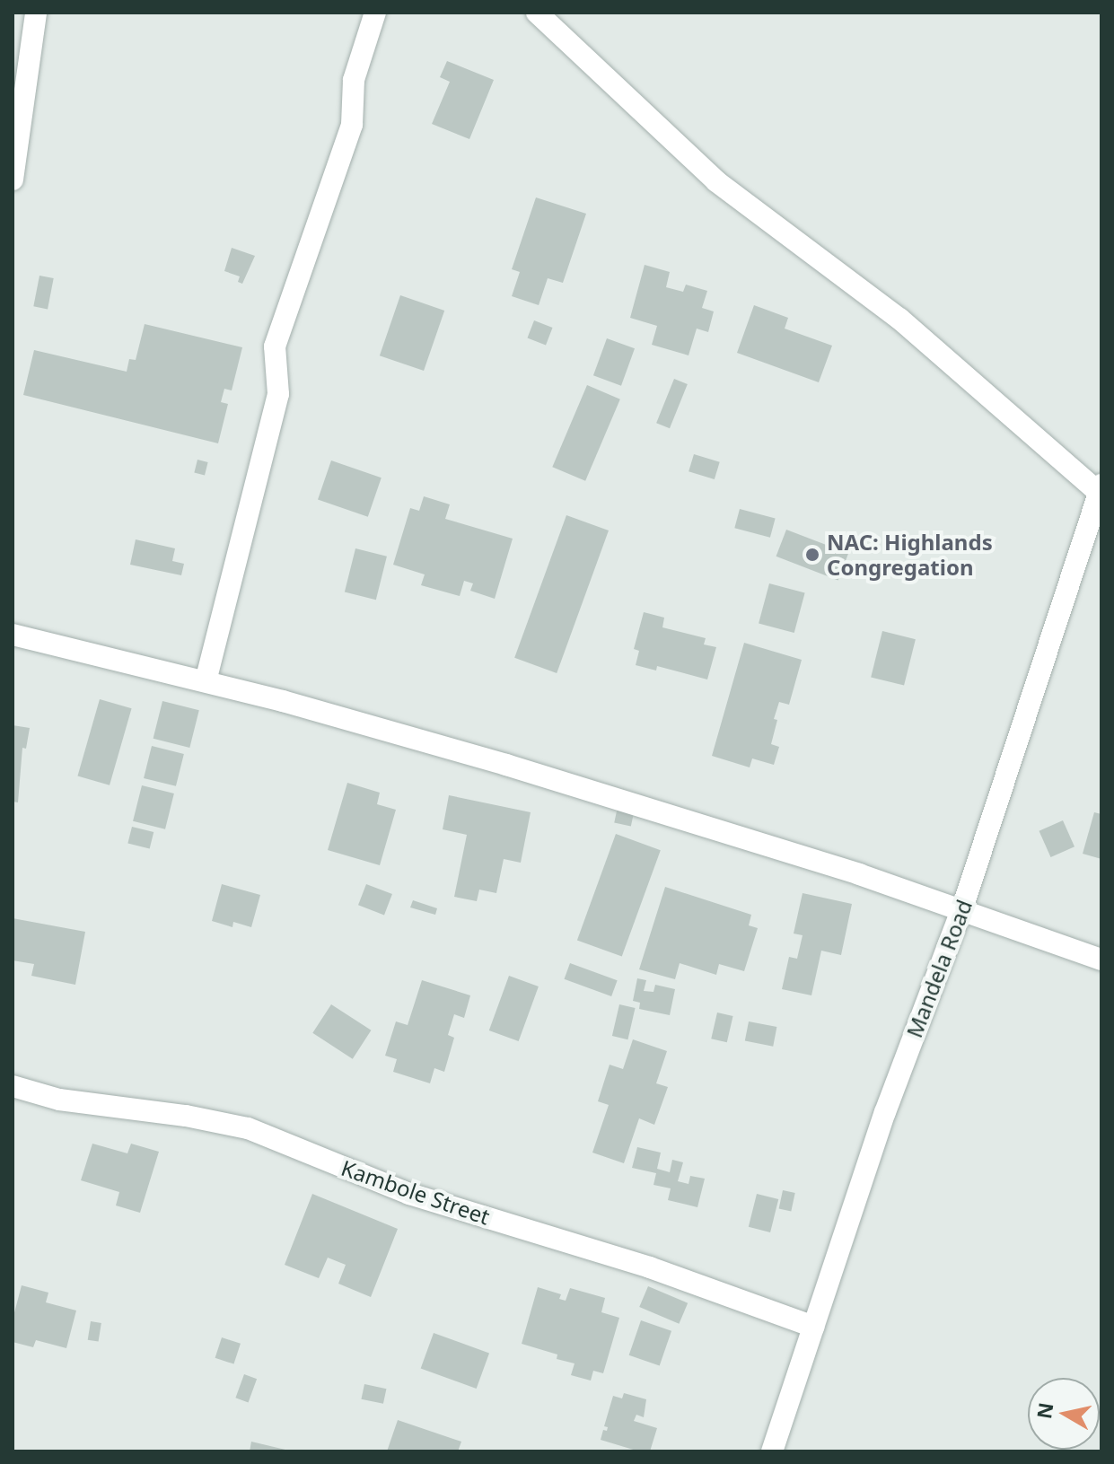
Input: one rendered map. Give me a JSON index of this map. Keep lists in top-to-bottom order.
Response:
{
  "streets": {
    "street": ["Mandela Road", "Kambole Street"]
  },
  "crossings": [
    ["Mandela Road", "Kambole Street"]
  ],
  "places": ["NAC: Highlands Congregation"],
  "north": "left"
}
